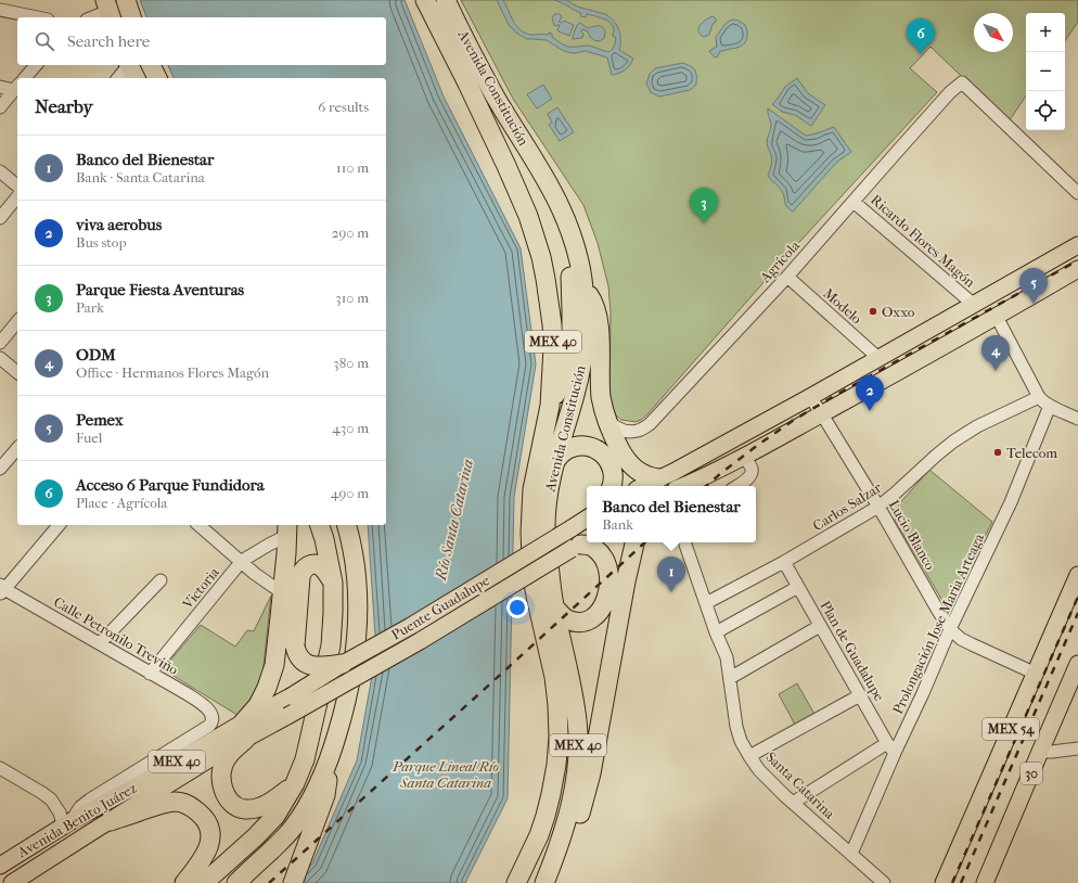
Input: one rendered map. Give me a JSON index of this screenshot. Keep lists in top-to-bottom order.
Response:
{
  "streets": {
    "highway": ["Avenida Constitución", "MEX 40"],
    "main road": [
      "Puente Guadalupe",
      "MEX 54",
      "30",
      "Avenida Benito Juárez"
    ],
    "street": [
      "Ricardo Flores Magón",
      "Agrícola",
      "Modelo",
      "Carlos Salzar",
      "Lucio Blanco",
      "Victoria",
      "Prolongación Jose Maria Arteaga",
      "Calle Petronilo Treviño",
      "Plan de Guadalupe",
      "Santa Catarina"
    ]
  },
  "crossings": [
    ["Ricardo Flores Magón", "Agrícola"],
    ["Agrícola", "Modelo"],
    ["Carlos Salzar", "Lucio Blanco"],
    ["Carlos Salzar", "Plan de Guadalupe"],
    ["Carlos Salzar", "Santa Catarina"],
    ["Lucio Blanco", "Prolongación Jose Maria Arteaga"],
    ["Lucio Blanco", "MEX 54"],
    ["Victoria", "Calle Petronilo Treviño"],
    ["Puente Guadalupe", "Avenida Benito Juárez"],
    ["Prolongación Jose Maria Arteaga", "Plan de Guadalupe"],
    ["Prolongación Jose Maria Arteaga", "Santa Catarina"],
    ["Calle Petronilo Treviño", "Avenida Benito Juárez"]
  ],
  "water": ["Río Santa Catarina"],
  "parks": ["Parque Lineal Río Santa Catarina"],
  "places": ["Oxxo", "Telecom"],
  "north": "bottom right",
  "page": {
    "map_buttons": ["+", "−"],
    "search": "Search here",
    "pins": [
      "6",
      "3",
      "5",
      "4",
      "2",
      "1"
    ],
    "heading": ["Nearby", "6 results"],
    "list": [
      {
        "mark": "1",
        "name": "Banco del Bienestar",
        "note": "Bank · Santa Catarina",
        "value": "110 m"
      },
      {
        "mark": "2",
        "name": "viva aerobus",
        "note": "Bus stop",
        "value": "290 m"
      },
      {
        "mark": "3",
        "name": "Parque Fiesta Aventuras",
        "note": "Park",
        "value": "310 m"
      },
      {
        "mark": "4",
        "name": "ODM",
        "note": "Office · Hermanos Flores Magón",
        "value": "380 m"
      },
      {
        "mark": "5",
        "name": "Pemex",
        "note": "Fuel",
        "value": "430 m"
      },
      {
        "mark": "6",
        "name": "Acceso 6 Parque Fundidora",
        "note": "Place · Agrícola",
        "value": "490 m"
      }
    ],
    "popup": ["Banco del Bienestar", "Bank"]
  }
}
